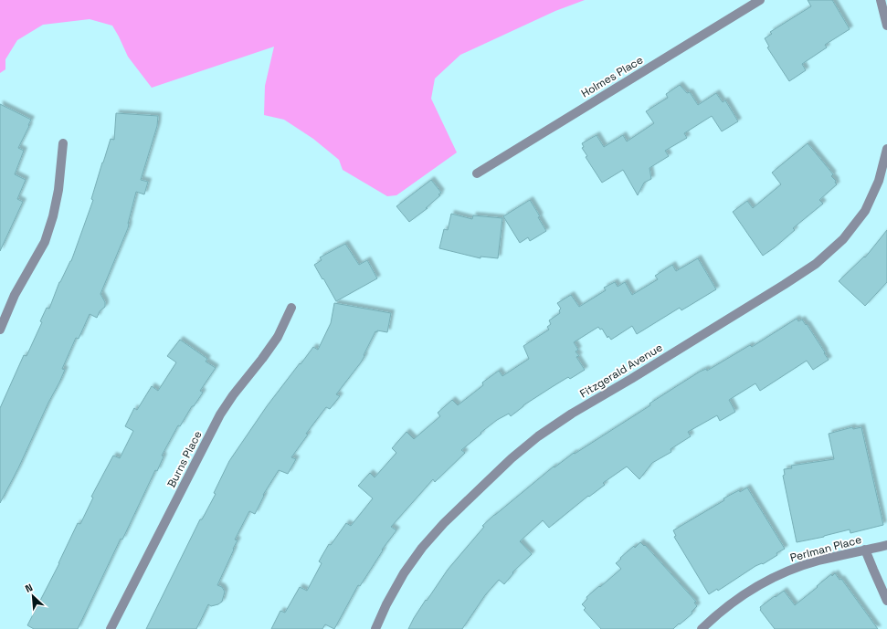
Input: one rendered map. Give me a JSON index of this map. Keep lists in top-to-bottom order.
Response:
{
  "streets": {
    "street": [
      "Holmes Place",
      "Fitzgerald Avenue",
      "Burns Place",
      "Perlman Place"
    ]
  },
  "north": "top left"
}
